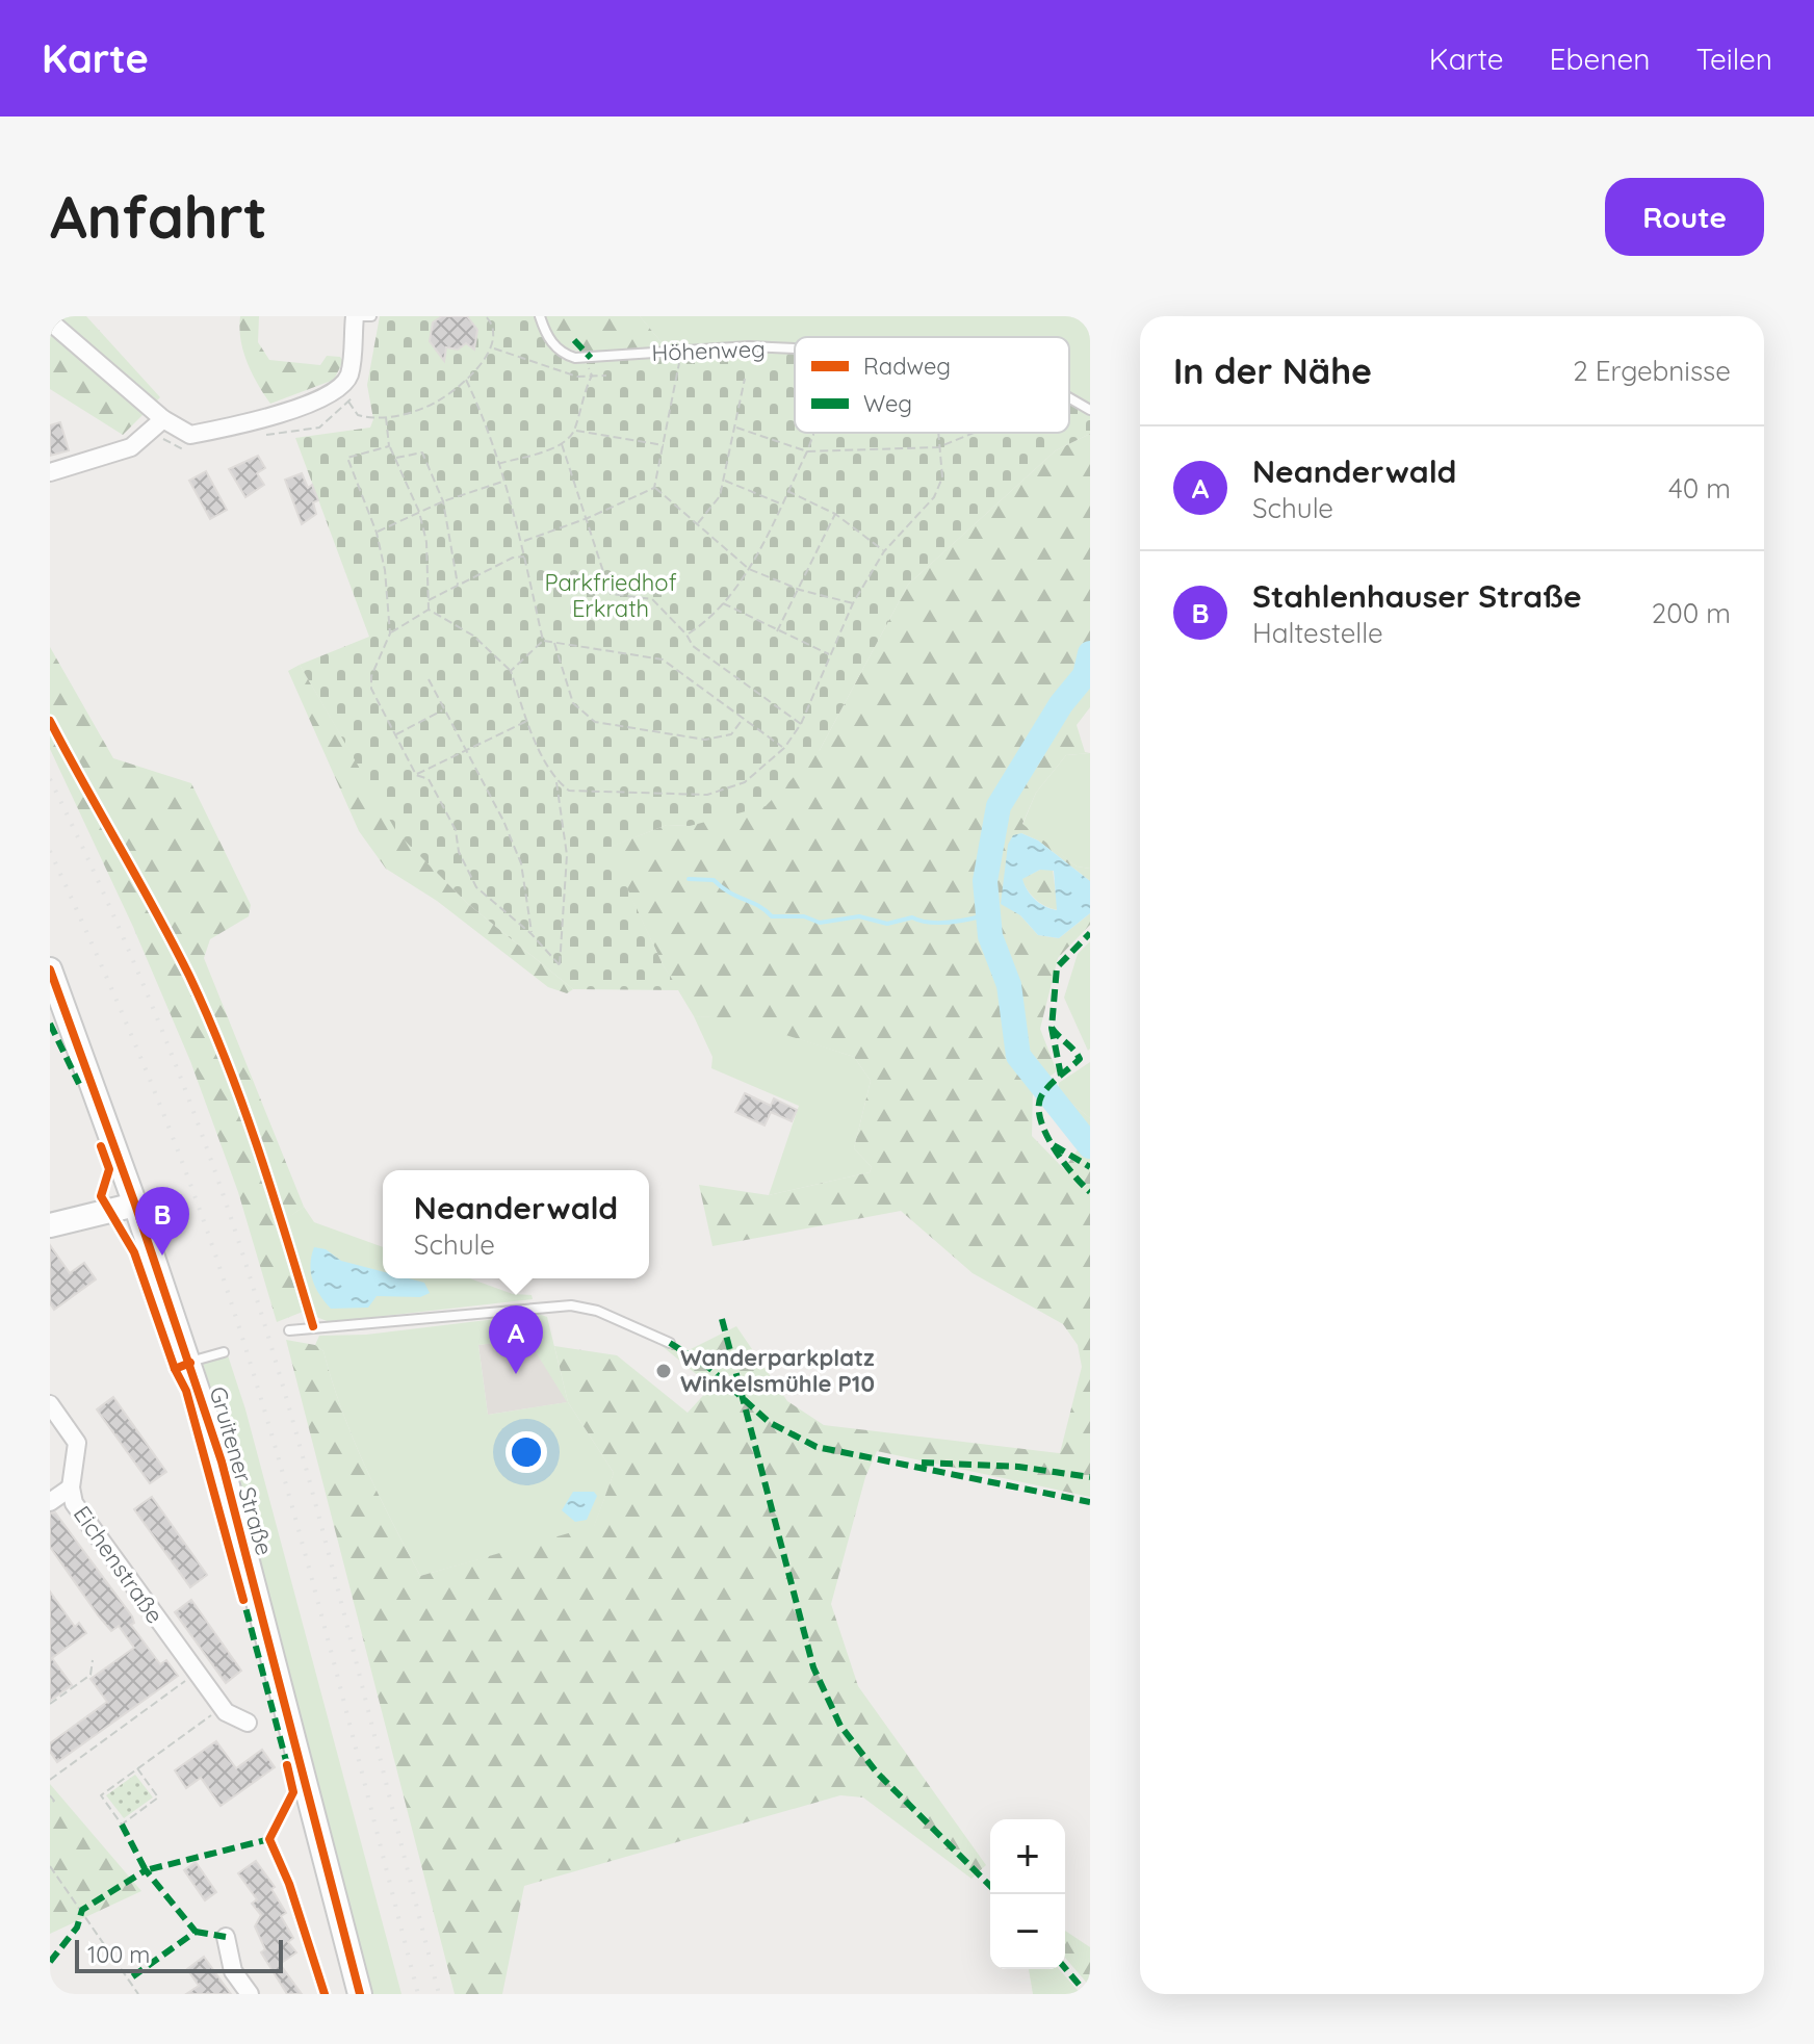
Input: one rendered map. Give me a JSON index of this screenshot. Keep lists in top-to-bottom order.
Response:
{
  "streets": {
    "main road": ["Gruitener Straße"],
    "street": ["Eichenstraße"],
    "lane": ["Höhenweg"]
  },
  "parks": ["Parkfriedhof Erkrath"],
  "places": ["Wanderparkplatz Winkelsmühle P10"],
  "legend": ["Radweg", "Weg"],
  "scale_bar": "100 m",
  "page": {
    "header": "Karte",
    "nav": ["Karte", "Ebenen", "Teilen"],
    "buttons": "Route",
    "title": "Anfahrt",
    "heading": ["In der Nähe", "2 Ergebnisse"],
    "list": [
      {
        "mark": "A",
        "name": "Neanderwald",
        "note": "Schule",
        "value": "40 m"
      },
      {
        "mark": "B",
        "name": "Stahlenhauser Straße",
        "note": "Haltestelle",
        "value": "200 m"
      }
    ],
    "popup": ["Neanderwald", "Schule"],
    "pins": ["B", "A"],
    "map_buttons": ["+", "−"],
    "scale": "100 m"
  }
}
